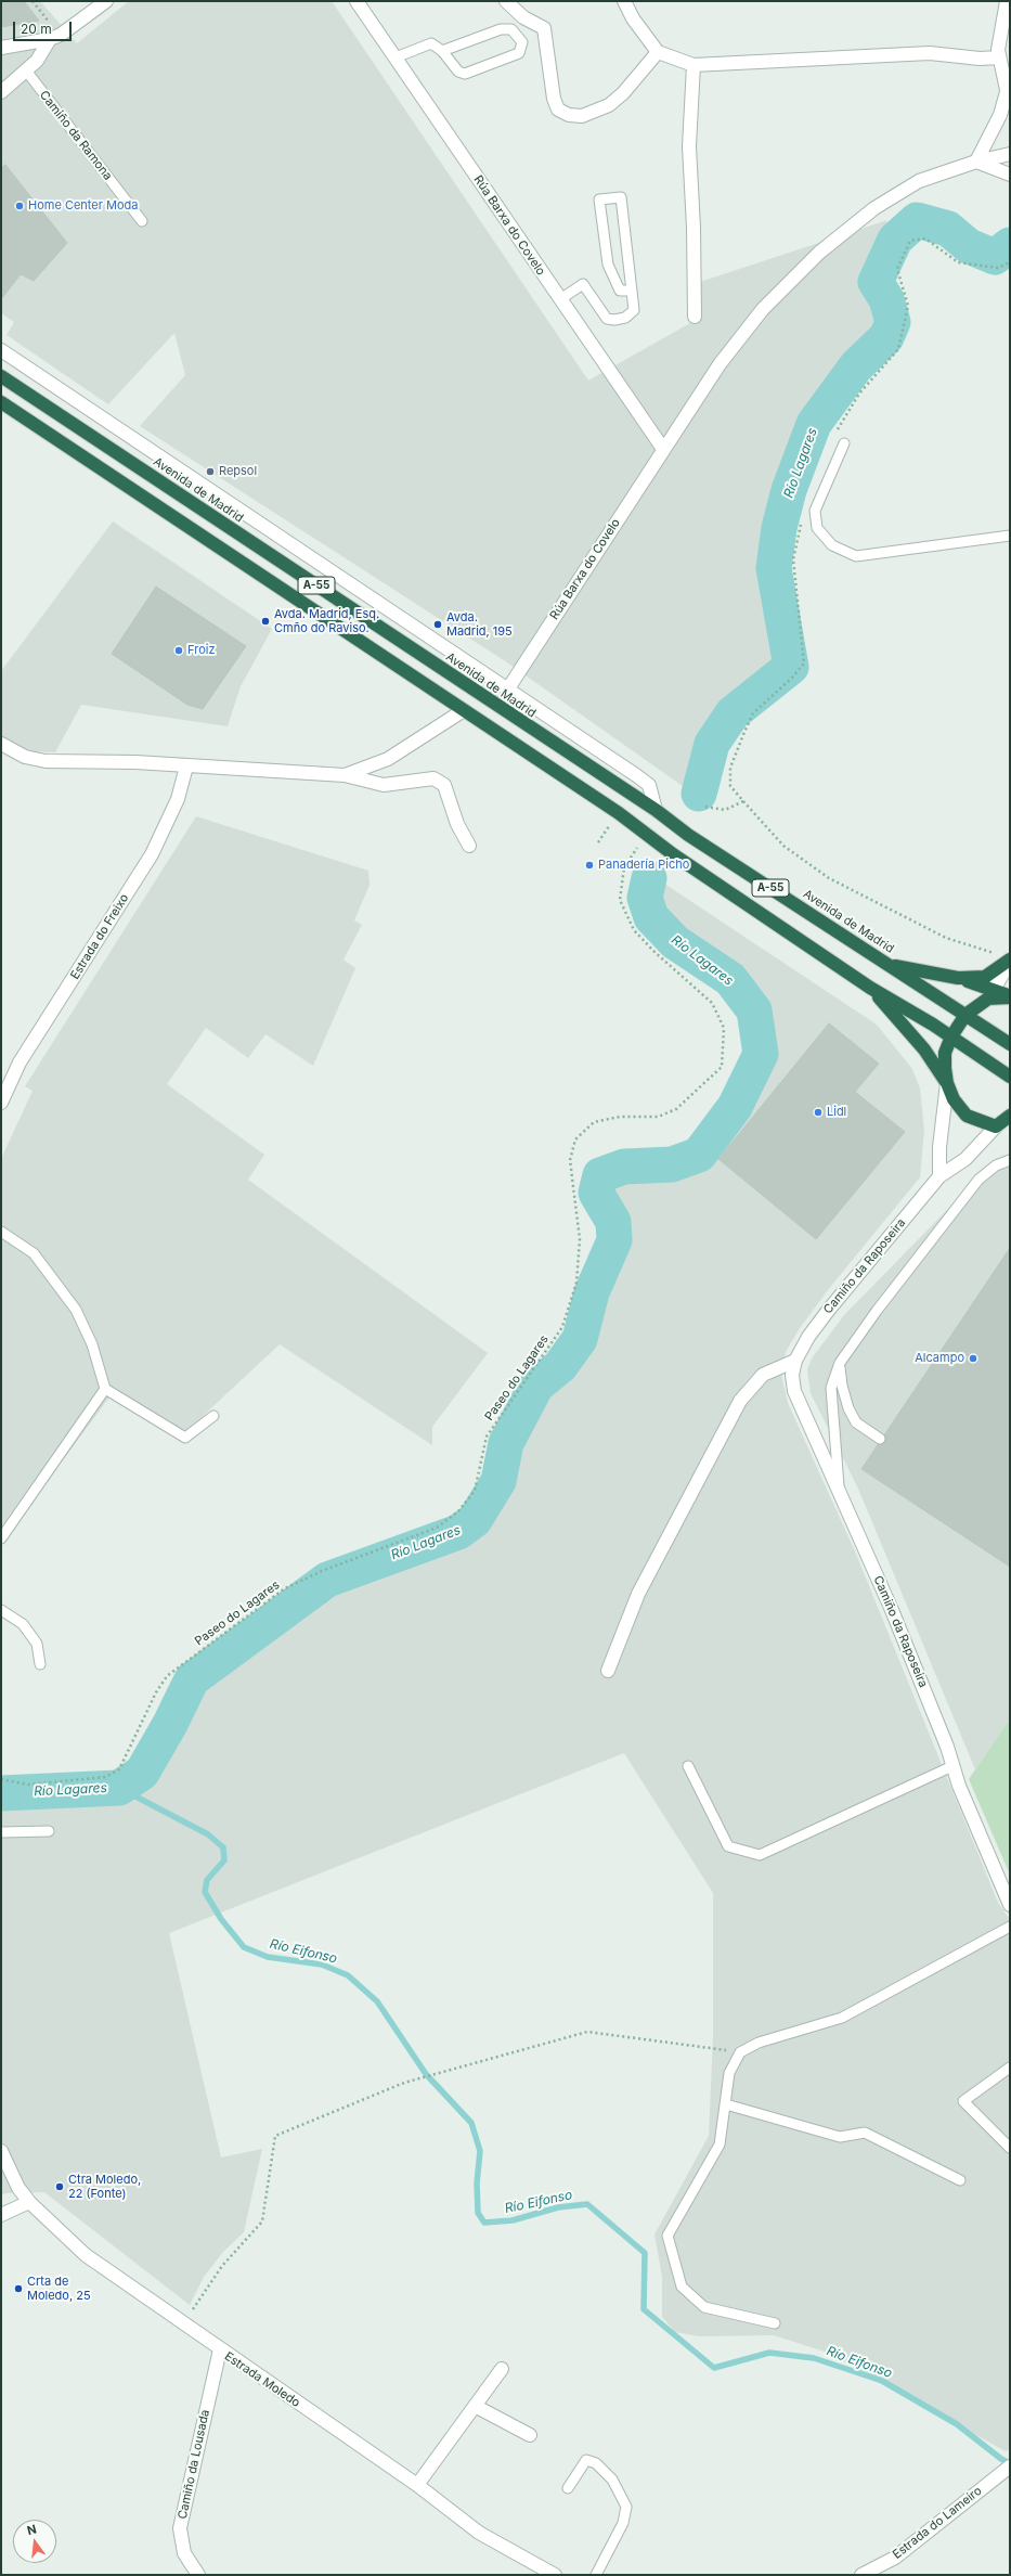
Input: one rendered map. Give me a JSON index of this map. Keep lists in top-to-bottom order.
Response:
{
  "streets": {
    "highway": ["Avenida de Madrid", "A-55"],
    "street": [
      "Rúa Barxa do Covelo",
      "Estrada do Freixo",
      "Camiño da Raposeira",
      "Estrada Moledo",
      "Camiño da Lousada",
      "Estrada do Lameiro"
    ],
    "lane": ["Camiño da Ramona"],
    "path": ["Paseo do Lagares"]
  },
  "crossings": [
    ["Avenida de Madrid", "A-55"],
    ["A-55", "Paseo do Lagares"],
    ["Estrada Moledo", "Camiño da Lousada"]
  ],
  "water": ["Río Lagares", "Río Eifonso"],
  "places": [
    "Home Center Moda",
    "Repsol",
    "Avda. Madrid, Esq. Cmño do Raviso.",
    "Avda. Madrid, 195",
    "Froiz",
    "Panadería Picho",
    "Lidl",
    "Alcampo",
    "Ctra Moledo, 22 (Fonte)",
    "Crta de Moledo, 25"
  ],
  "scale_bar": "20 m",
  "north": "top"
}
